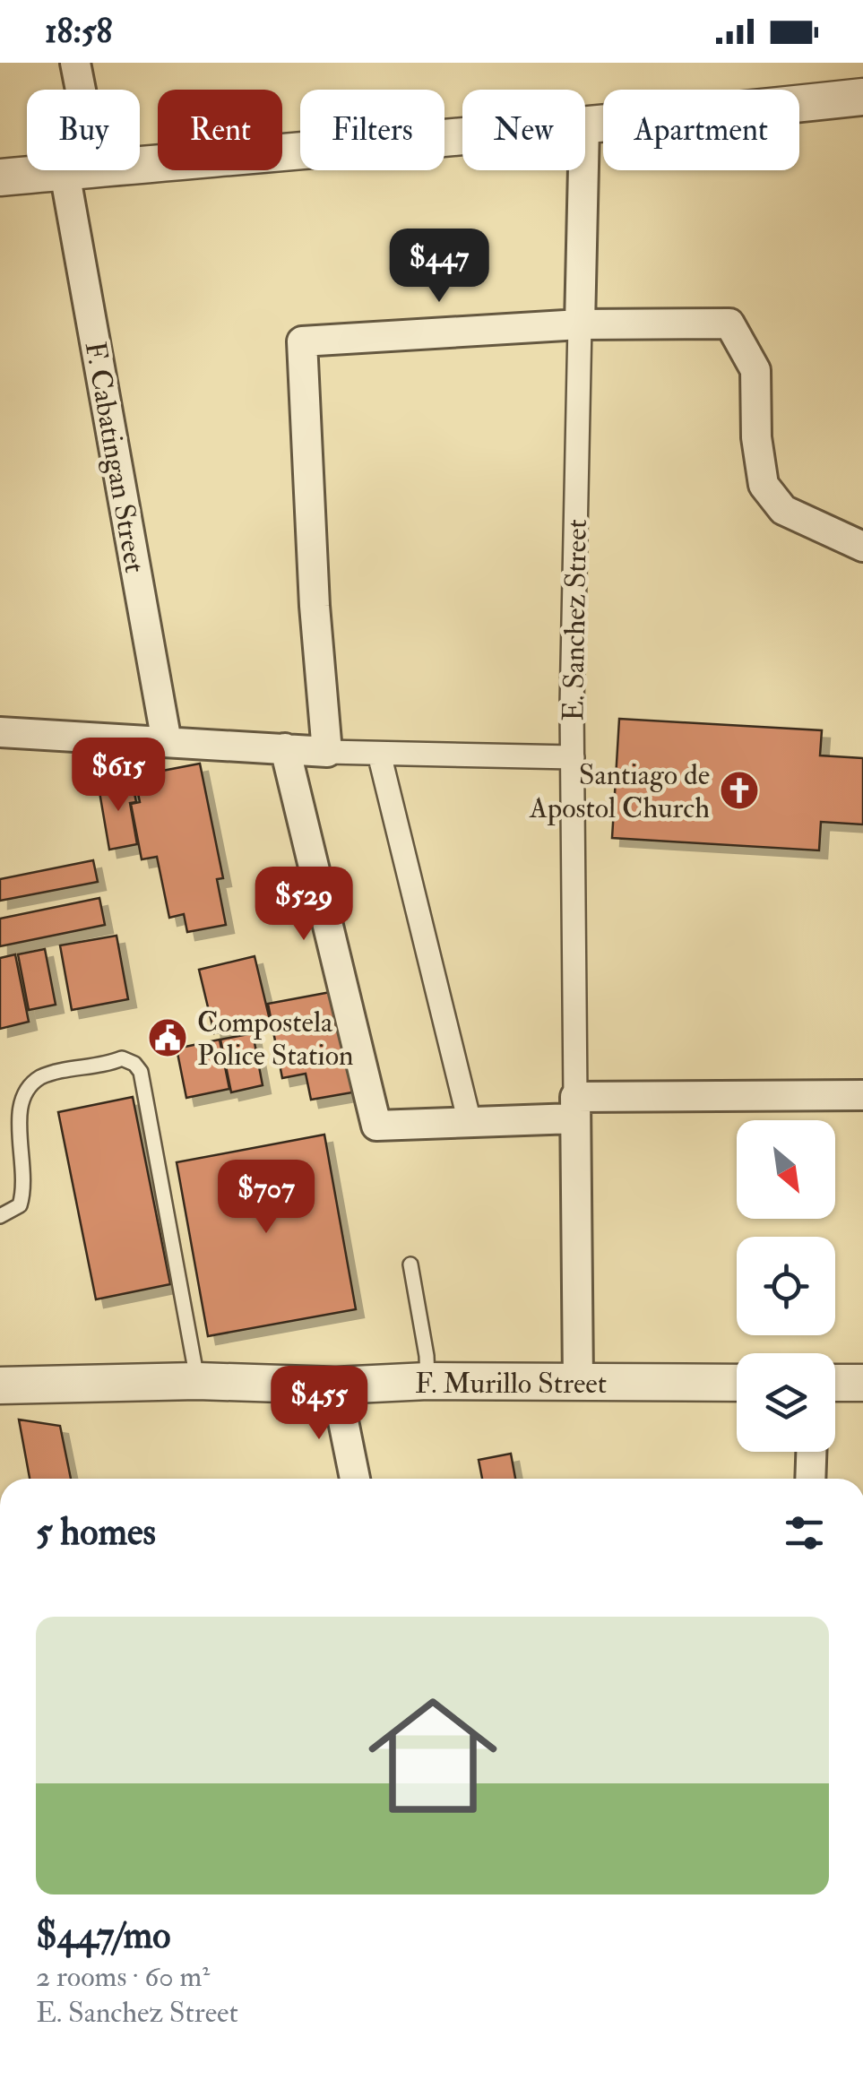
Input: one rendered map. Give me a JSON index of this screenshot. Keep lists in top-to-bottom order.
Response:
{
  "streets": {
    "street": ["F. Cabatingan Street", "E. Sanchez Street", "F. Murillo Street"]
  },
  "crossings": [
    ["E. Sanchez Street", "F. Murillo Street"]
  ],
  "places": {
    "church": ["Santiago de Apostol Church"],
    "public building": ["Compostela Police Station"]
  },
  "north": "bottom right",
  "page": {
    "status": "18:58",
    "chip": [
      "Buy",
      "Rent",
      "Filters",
      "New",
      "Apartment"
    ],
    "price": [
      "$447",
      "$615",
      "$529",
      "$707",
      "$455"
    ],
    "heading": "5 homes",
    "list": [
      {
        "name": "$447/mo",
        "note": "2 rooms · 60 m² · E. Sanchez Street"
      }
    ]
  }
}
